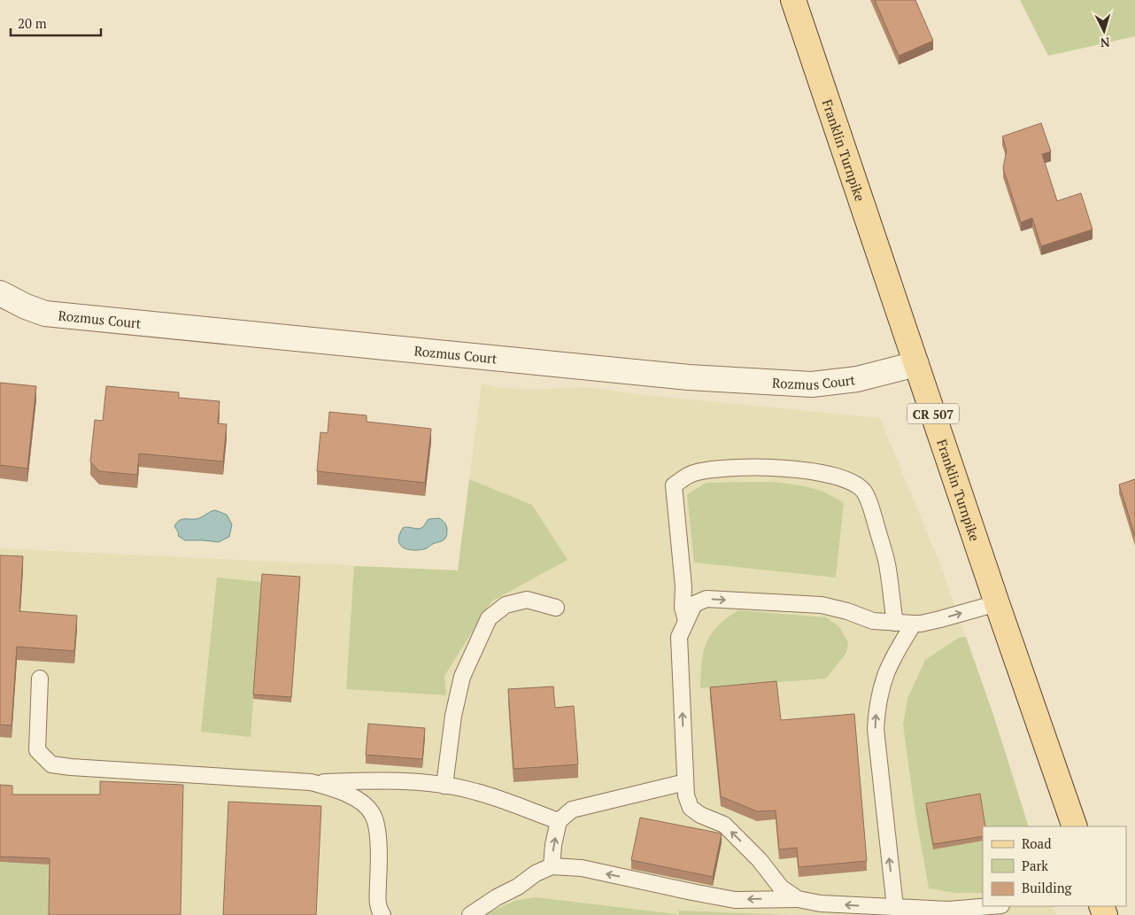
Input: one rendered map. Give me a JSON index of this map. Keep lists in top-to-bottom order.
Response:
{
  "streets": {
    "main road": ["Franklin Turnpike", "CR 507"],
    "street": ["Rozmus Court"]
  },
  "crossings": [
    ["Franklin Turnpike", "Rozmus Court"]
  ],
  "legend": ["Road", "Park", "Building"],
  "scale_bar": "20 m",
  "north": "bottom"
}
